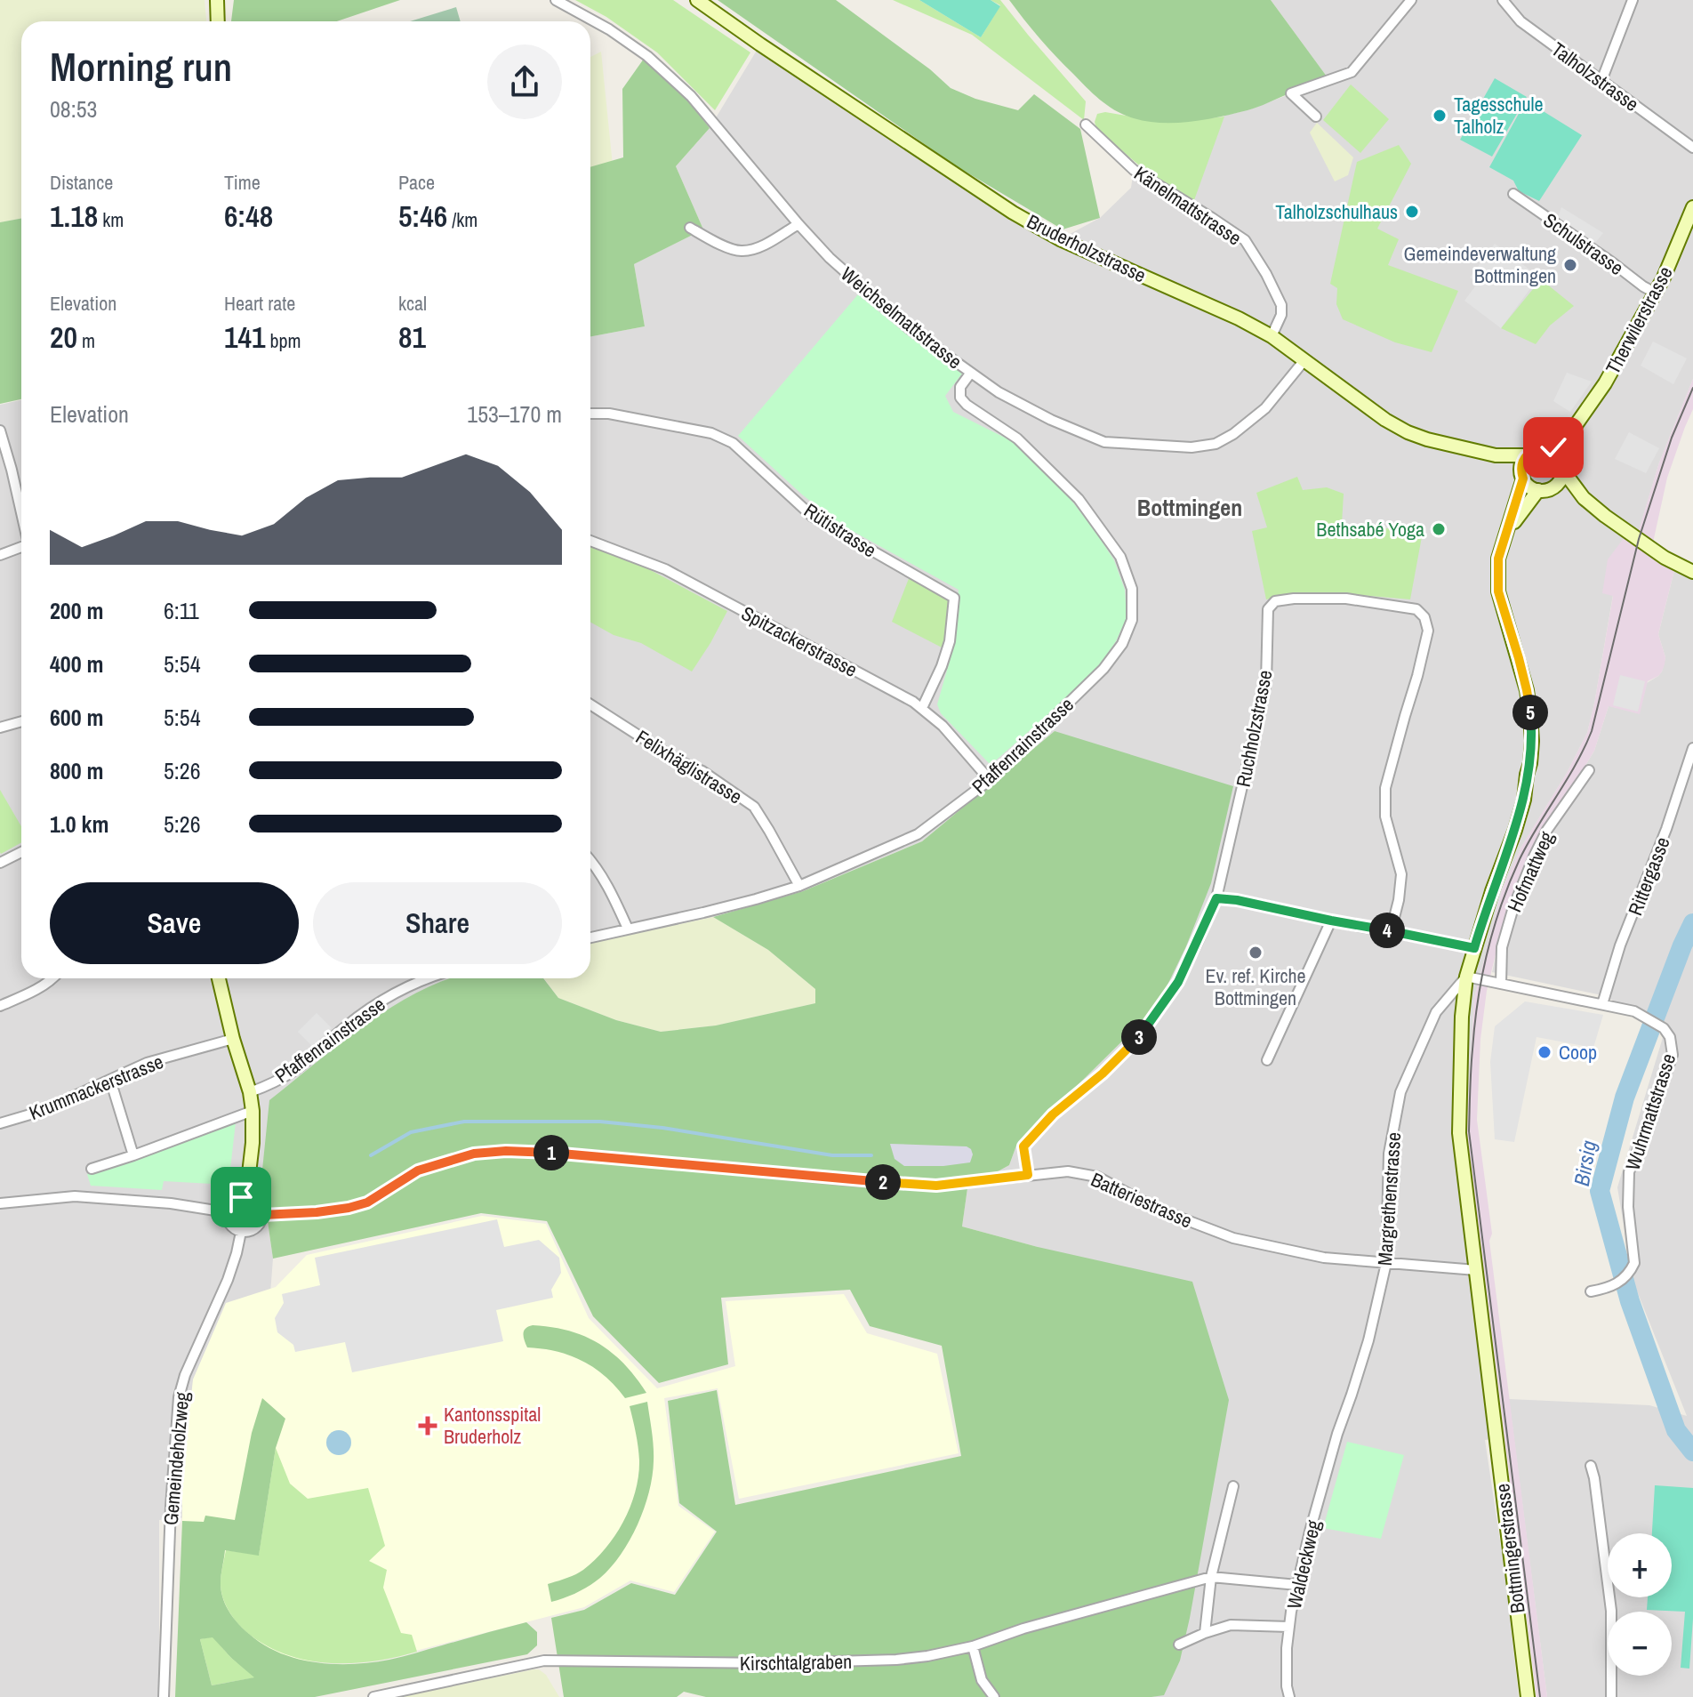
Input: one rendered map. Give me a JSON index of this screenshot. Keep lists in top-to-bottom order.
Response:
{
  "streets": {
    "main road": ["Bruderholzstrasse", "Therwilerstrasse", "Bottmingerstrasse"],
    "street": [
      "Talholzstrasse",
      "Känelmattstrasse",
      "Schulstrasse",
      "Weichselmattstrasse",
      "Rütistrasse",
      "Spitzackerstrasse",
      "Ruchholzstrasse",
      "Pfaffenrainstrasse",
      "Felixhäglistrasse",
      "Hofmattweg",
      "Rittergasse",
      "Krummackerstrasse",
      "Wuhrmattstrasse",
      "Margrethenstrasse",
      "Batteriestrasse",
      "Gemeindeholzweg",
      "Waldeckweg",
      "Kirschtalgraben"
    ]
  },
  "crossings": [
    ["Känelmattstrasse", "Bruderholzstrasse"],
    ["Schulstrasse", "Therwilerstrasse"],
    ["Bruderholzstrasse", "Weichselmattstrasse"],
    ["Bruderholzstrasse", "Therwilerstrasse"],
    ["Weichselmattstrasse", "Pfaffenrainstrasse"],
    ["Rütistrasse", "Spitzackerstrasse"],
    ["Spitzackerstrasse", "Pfaffenrainstrasse"],
    ["Ruchholzstrasse", "Batteriestrasse"],
    ["Pfaffenrainstrasse", "Felixhäglistrasse"],
    ["Hofmattweg", "Wuhrmattstrasse"],
    ["Rittergasse", "Wuhrmattstrasse"],
    ["Wuhrmattstrasse", "Margrethenstrasse"],
    ["Wuhrmattstrasse", "Bottmingerstrasse"],
    ["Margrethenstrasse", "Batteriestrasse"],
    ["Margrethenstrasse", "Bottmingerstrasse"],
    ["Margrethenstrasse", "Waldeckweg"],
    ["Batteriestrasse", "Gemeindeholzweg"],
    ["Batteriestrasse", "Bottmingerstrasse"],
    ["Waldeckweg", "Kirschtalgraben"]
  ],
  "districts": ["Bottmingen"],
  "water": ["Birsig"],
  "places": {
    "other": [
      "Tagesschule Talholz",
      "Talholzschulhaus",
      "Gemeindeverwaltung Bottmingen",
      "Bethsabé Yoga",
      "Ev. ref. Kirche Bottmingen",
      "Coop"
    ],
    "health": ["Kantonsspital Bruderholz"]
  },
  "page": {
    "heading": ["Morning run", "08:53"],
    "stats": [
      ["Distance", "1.18 km"],
      ["Time", "6:48"],
      ["Pace", "5:46 /km"],
      ["Elevation", "20 m"],
      ["Heart rate", "141 bpm"],
      ["kcal", "81"]
    ],
    "chart": ["Elevation", "153–170 m"],
    "list": [
      {
        "name": "200 m",
        "note": "6:11"
      },
      {
        "name": "400 m",
        "note": "5:54"
      },
      {
        "name": "600 m",
        "note": "5:54"
      },
      {
        "name": "800 m",
        "note": "5:26"
      },
      {
        "name": "1.0 km",
        "note": "5:26"
      }
    ],
    "pins": [
      "5",
      "4",
      "3",
      "1",
      "2"
    ],
    "buttons": ["Save", "Share"],
    "map_buttons": ["+", "−"]
  }
}
